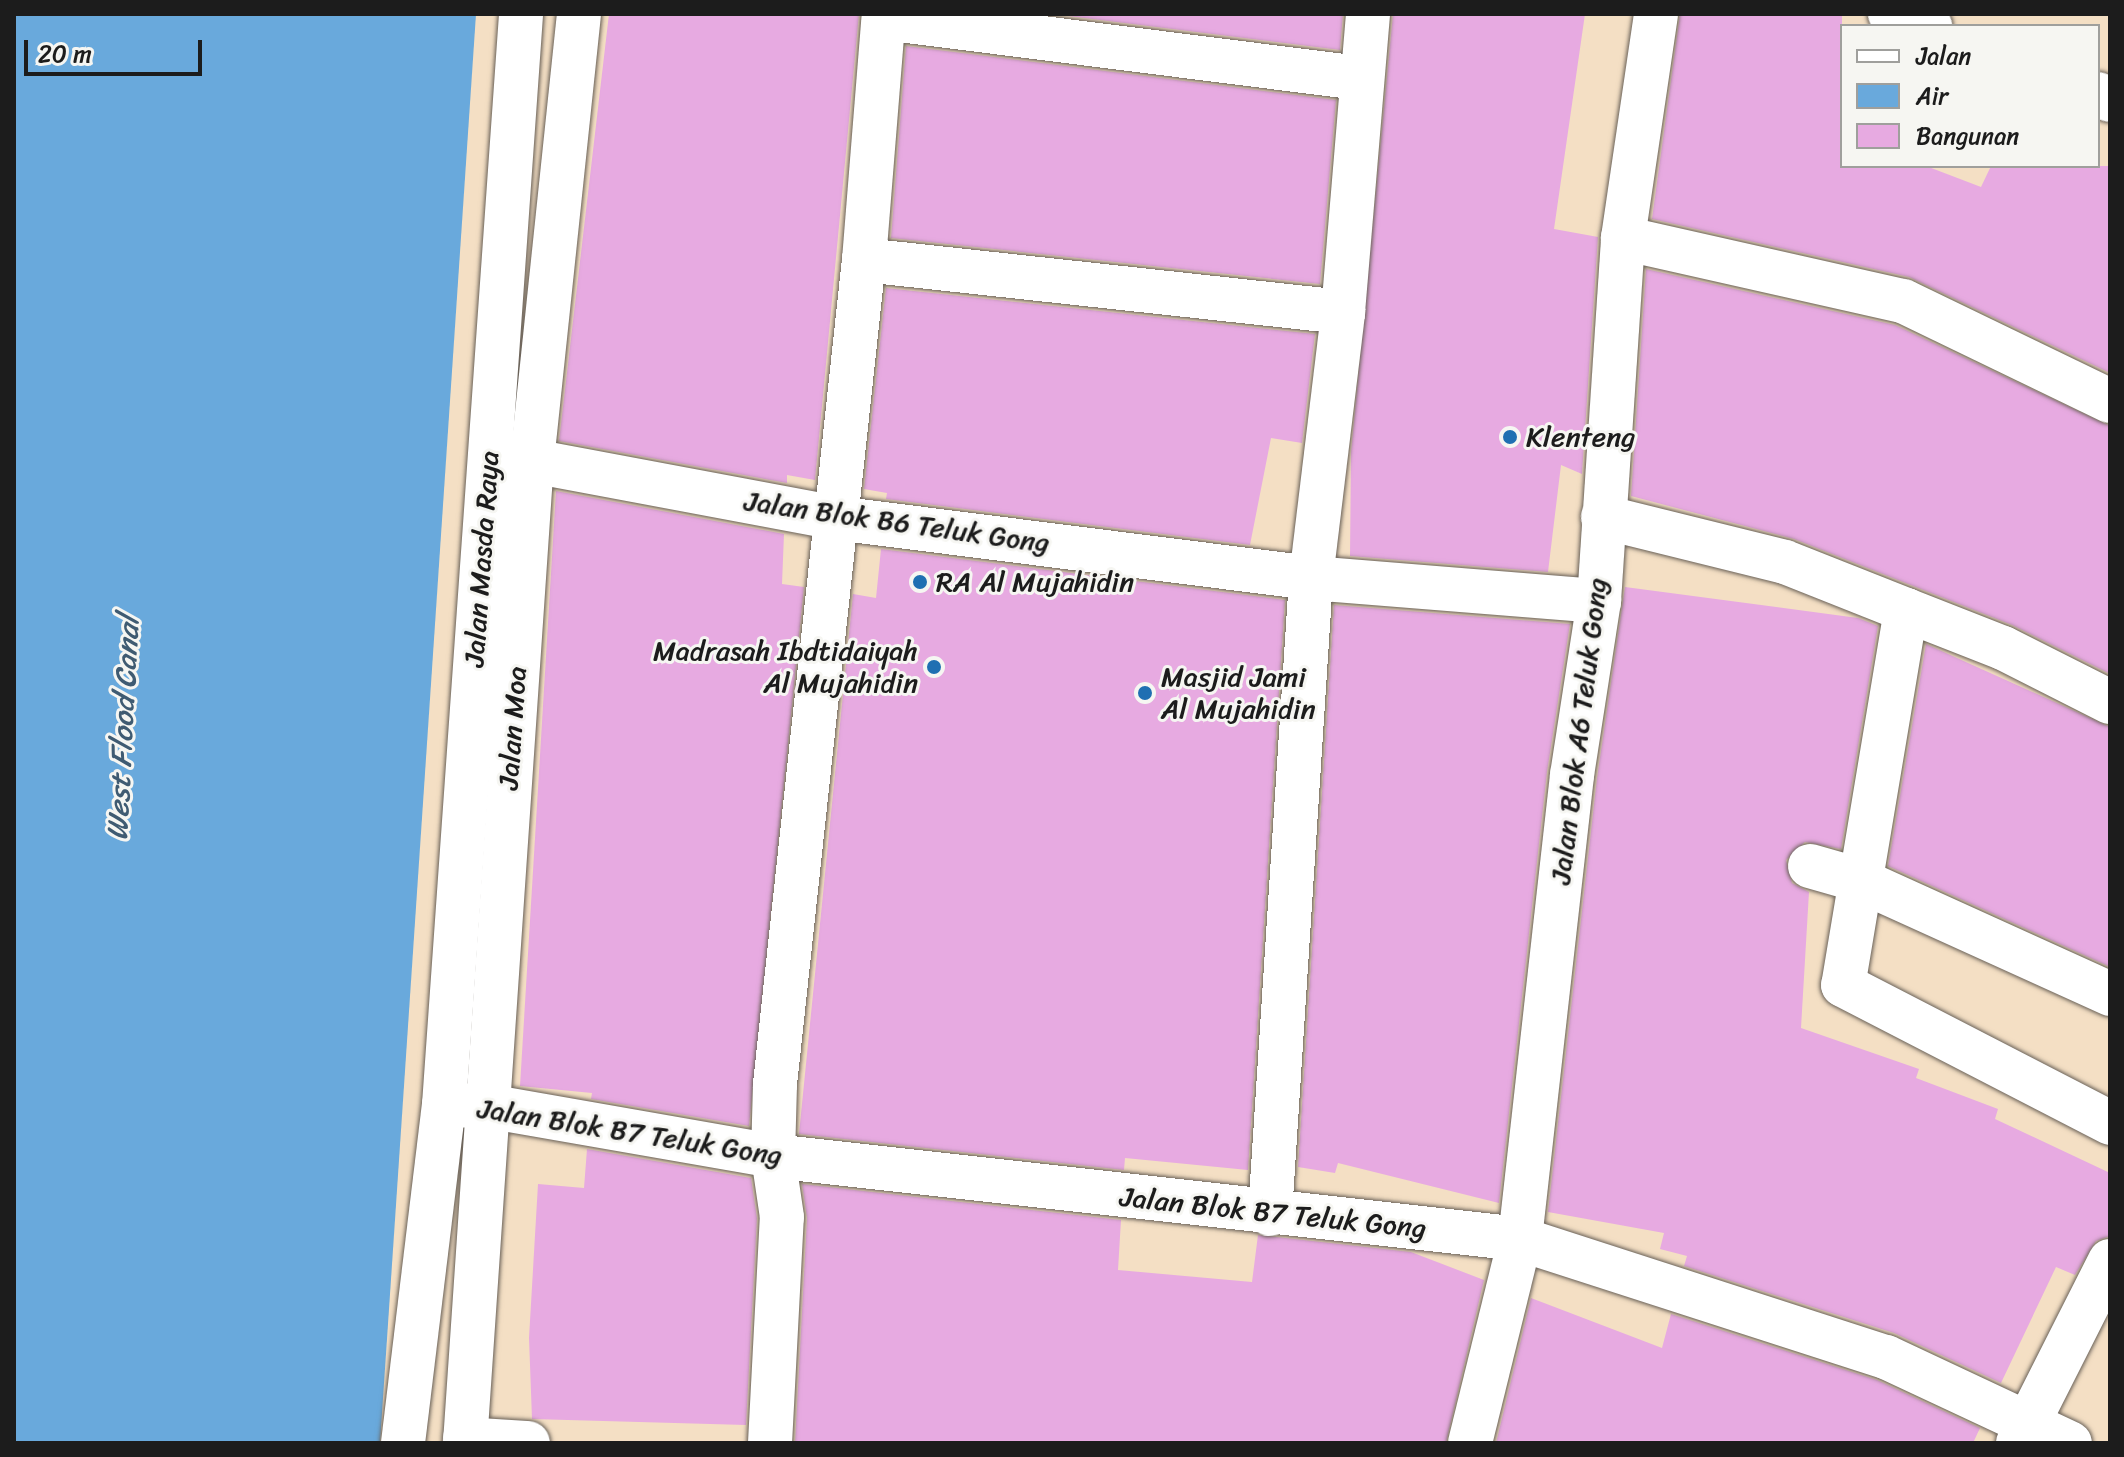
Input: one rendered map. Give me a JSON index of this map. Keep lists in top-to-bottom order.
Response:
{
  "streets": {
    "street": [
      "Jalan Blok B6 Teluk Gong",
      "Jalan Masda Raya",
      "Jalan Moa",
      "Jalan Blok A6 Teluk Gong",
      "Jalan Blok B7 Teluk Gong"
    ]
  },
  "crossings": [
    ["Jalan Blok B6 Teluk Gong", "Jalan Moa"],
    ["Jalan Blok B6 Teluk Gong", "Jalan Blok A6 Teluk Gong"],
    ["Jalan Masda Raya", "Jalan Blok B7 Teluk Gong"],
    ["Jalan Moa", "Jalan Blok B7 Teluk Gong"],
    ["Jalan Blok A6 Teluk Gong", "Jalan Blok B7 Teluk Gong"]
  ],
  "water": ["West Flood Canal"],
  "places": [
    "Klenteng",
    "RA Al Mujahidin",
    "Madrasah Ibdtidaiyah Al Mujahidin",
    "Masjid Jami Al Mujahidin"
  ],
  "legend": ["Jalan", "Air", "Bangunan"],
  "scale_bar": "20 m"
}
